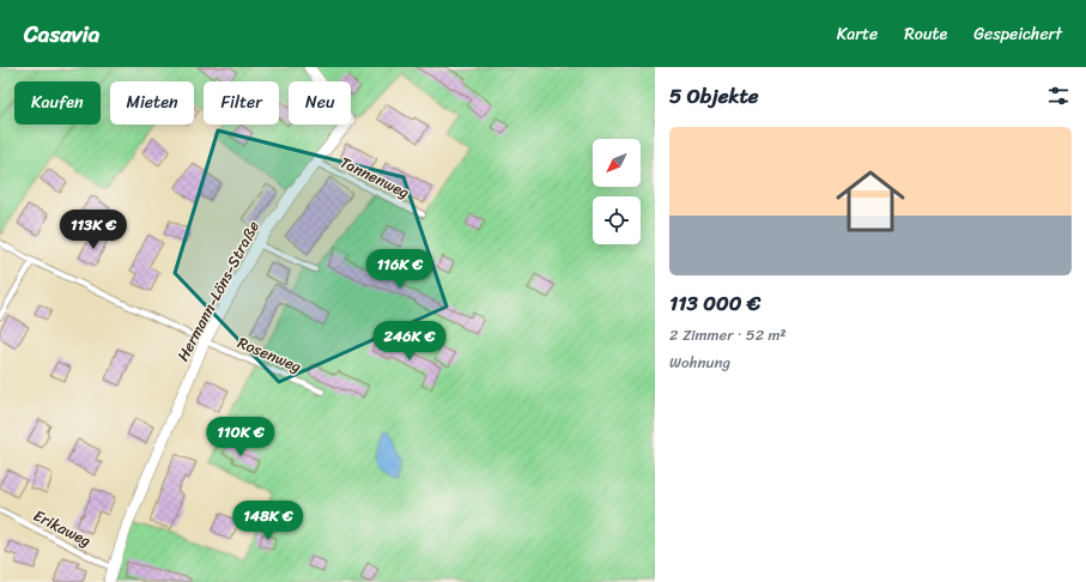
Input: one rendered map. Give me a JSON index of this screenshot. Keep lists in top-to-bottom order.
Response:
{
  "streets": {
    "street": ["Hermann-Löns-Straße"],
    "lane": ["Tannenweg", "Rosenweg", "Erikaweg"]
  },
  "crossings": [
    ["Tannenweg", "Hermann-Löns-Straße"],
    ["Hermann-Löns-Straße", "Rosenweg"],
    ["Hermann-Löns-Straße", "Erikaweg"]
  ],
  "north": "bottom left",
  "page": {
    "header": "Casavia",
    "nav": ["Karte", "Route", "Gespeichert"],
    "heading": "5 Objekte",
    "chip": [
      "Kaufen",
      "Mieten",
      "Filter",
      "Neu"
    ],
    "list": [
      {
        "name": "113 000 €",
        "note": "2 Zimmer · 52 m² · Wohnung"
      }
    ],
    "price": [
      "113K €",
      "116K €",
      "246K €",
      "110K €",
      "148K €"
    ]
  }
}
